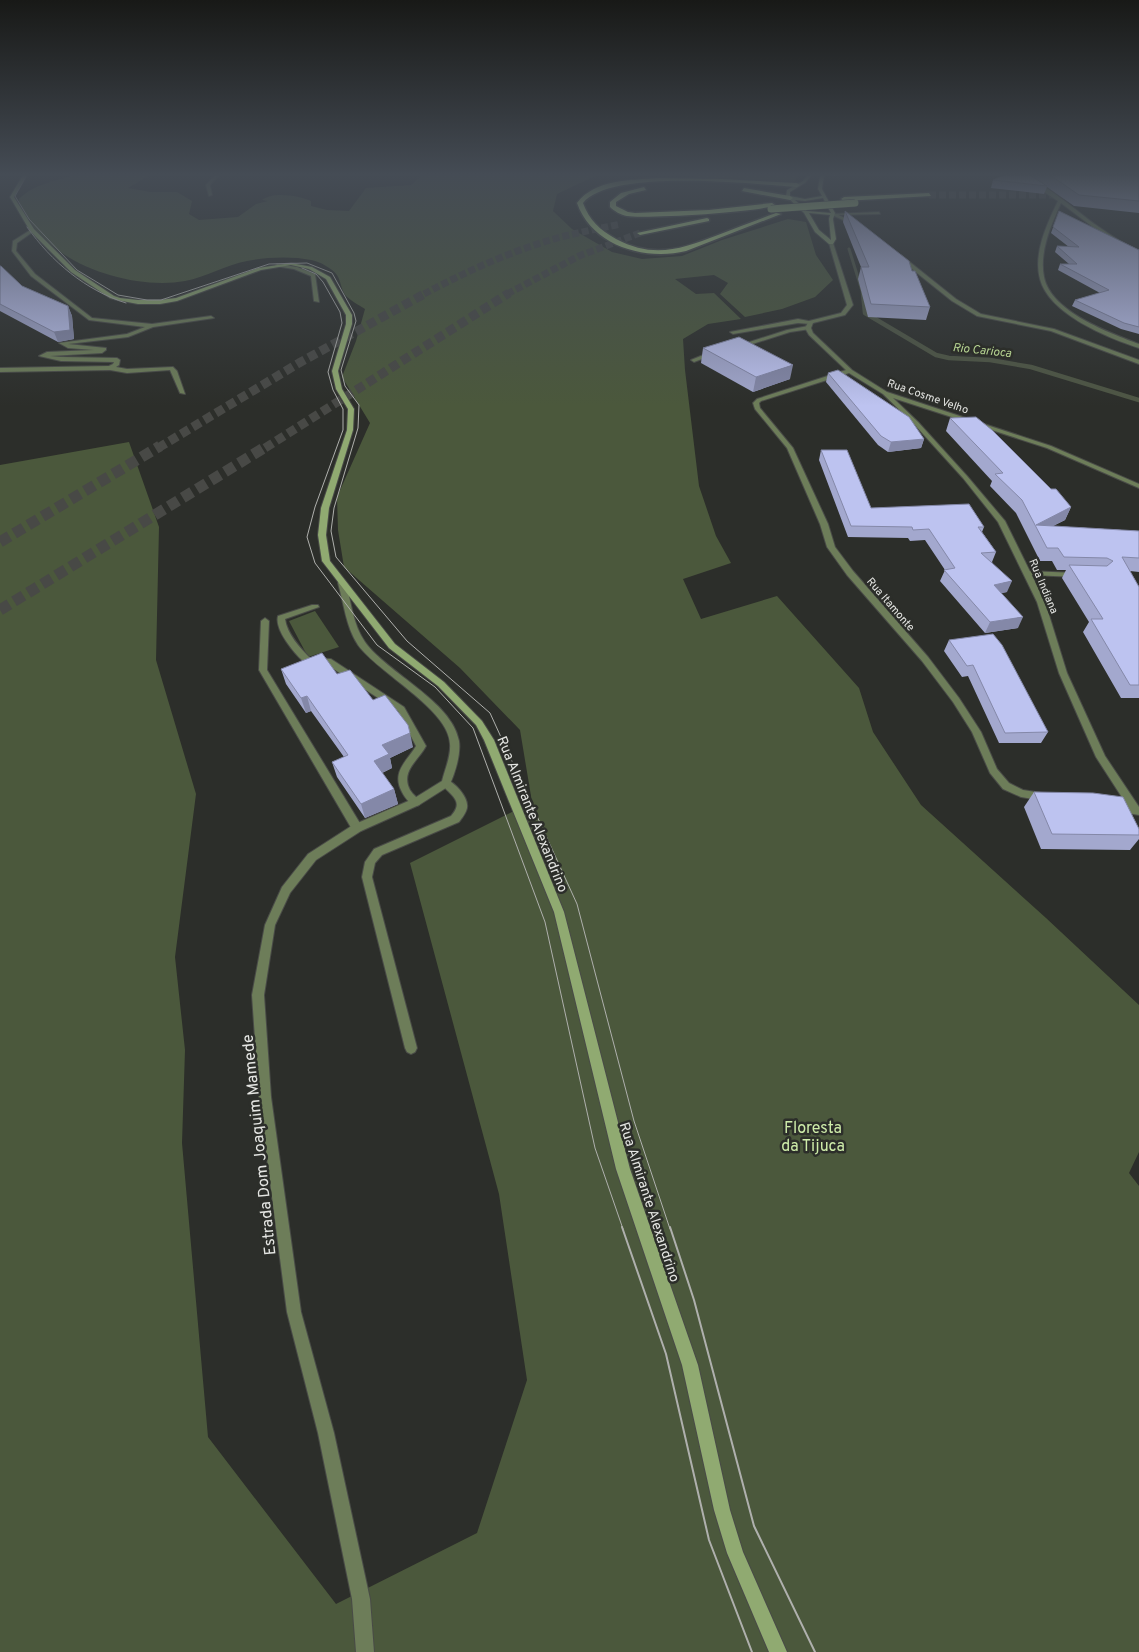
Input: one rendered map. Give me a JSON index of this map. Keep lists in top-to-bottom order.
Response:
{
  "streets": {
    "street": [
      "Rua Cosme Velho",
      "Rua Indiana",
      "Rua Itamonte",
      "Rua Almirante Alexandrino",
      "Estrada Dom Joaquim Mamede"
    ]
  },
  "crossings": [
    ["Rua Cosme Velho", "Rua Indiana"],
    ["Rua Cosme Velho", "Rua Itamonte"]
  ],
  "water": ["Rio Carioca"],
  "parks": ["Floresta da Tijuca"]
}
